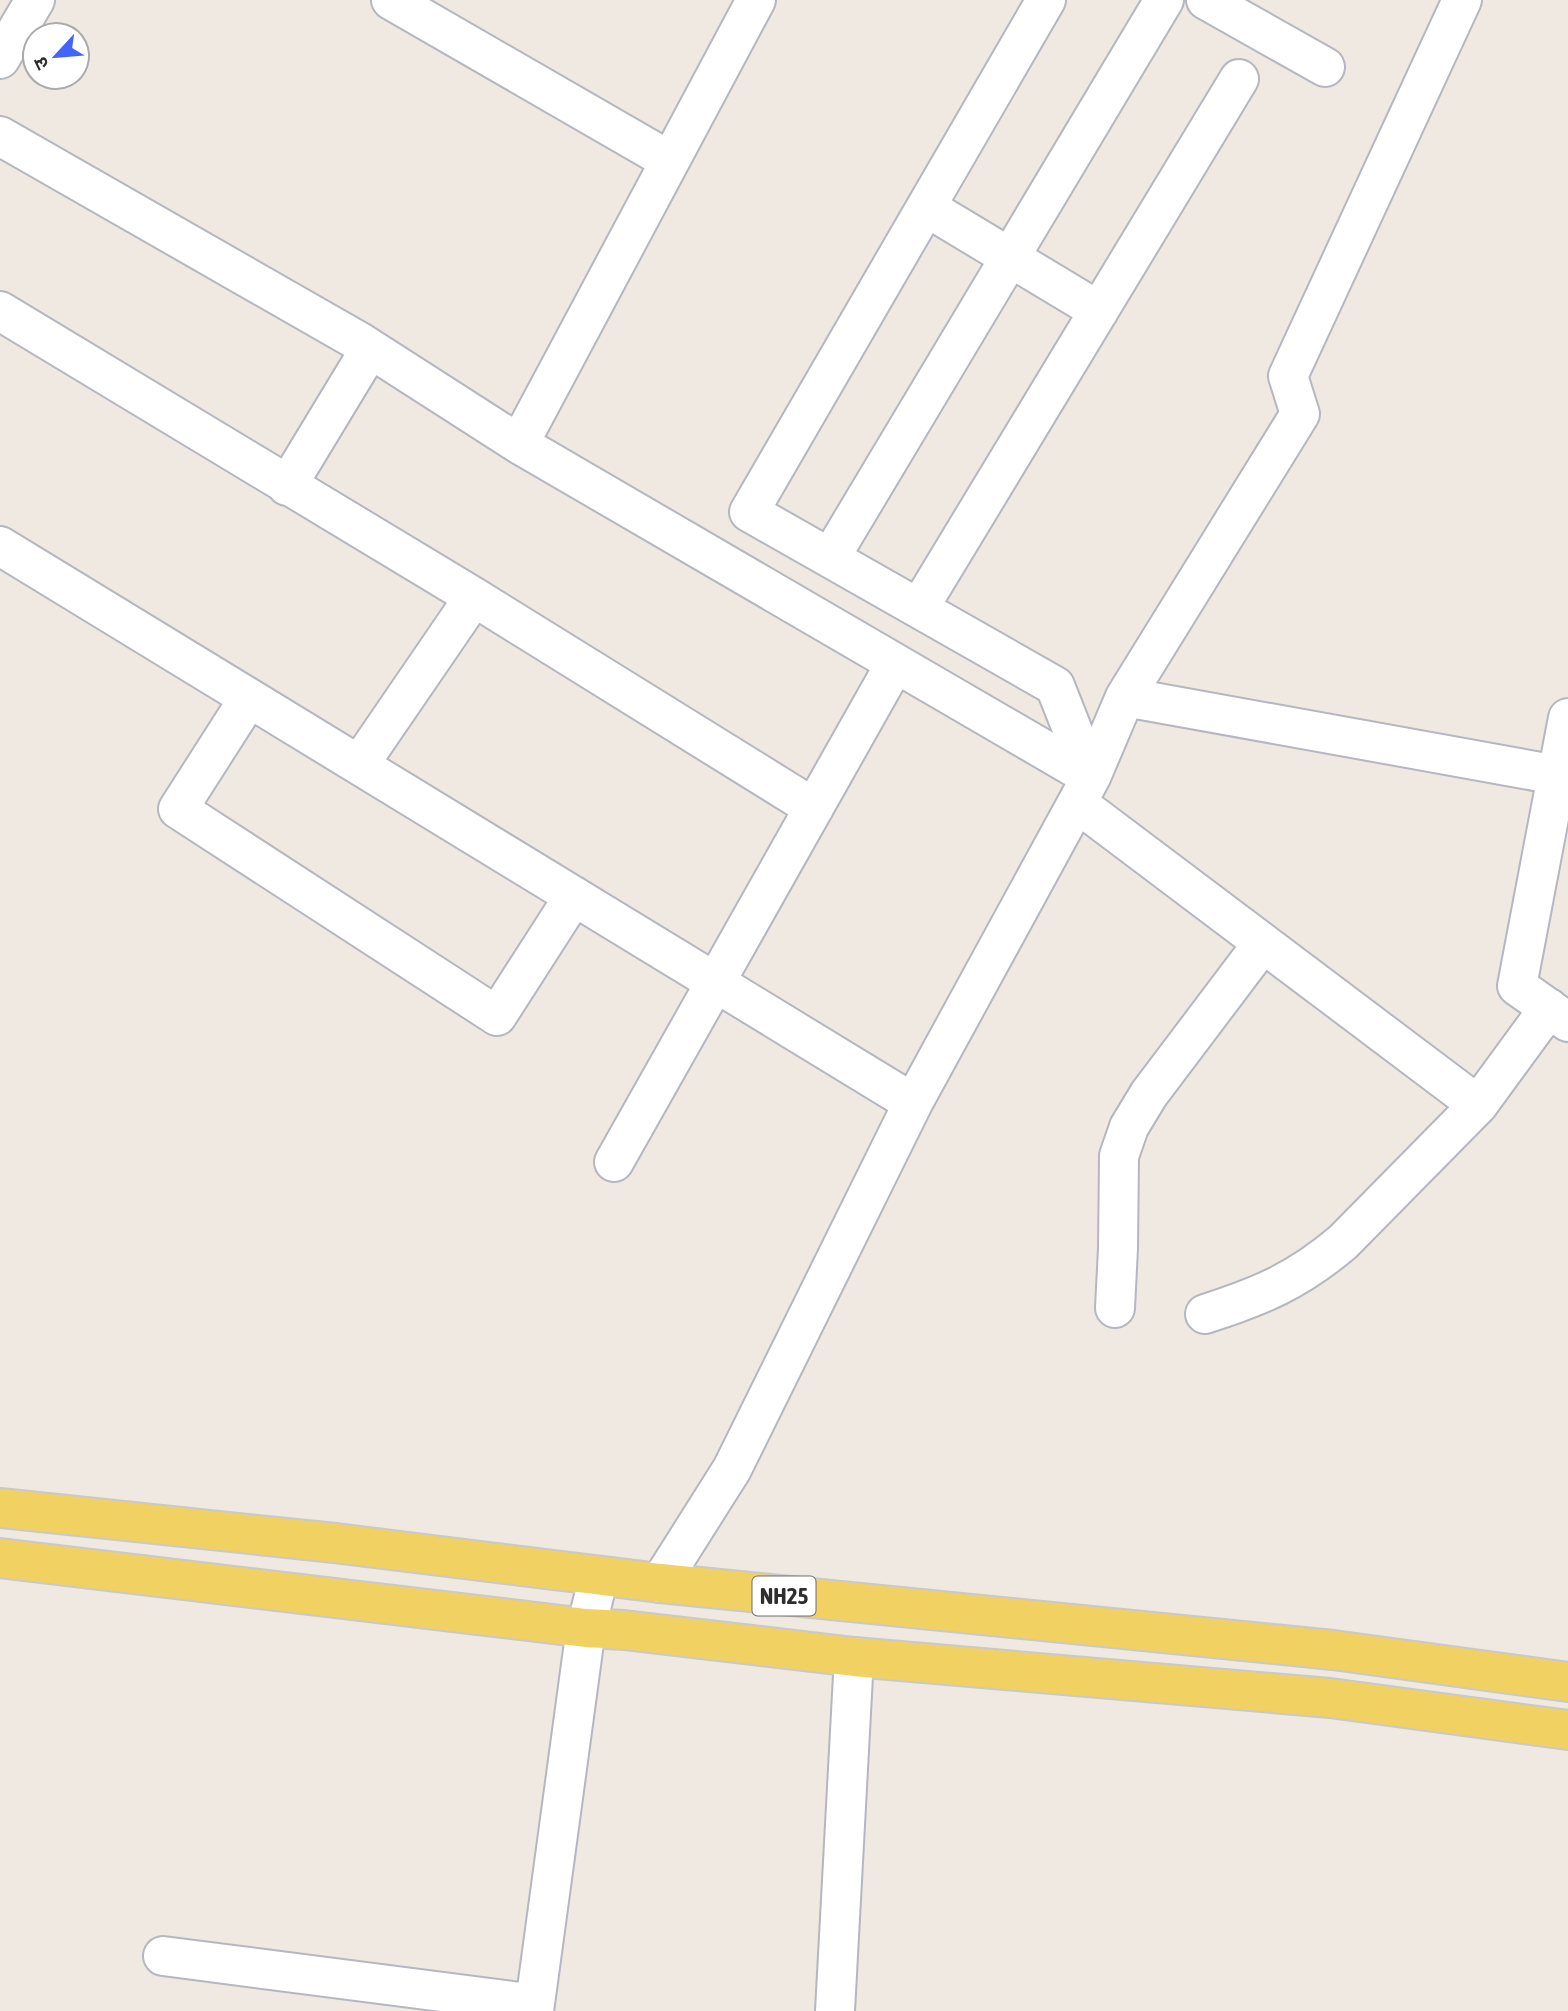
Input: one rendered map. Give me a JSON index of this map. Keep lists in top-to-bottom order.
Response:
{
  "streets": {
    "main road": ["NH25"]
  },
  "north": "bottom left"
}
